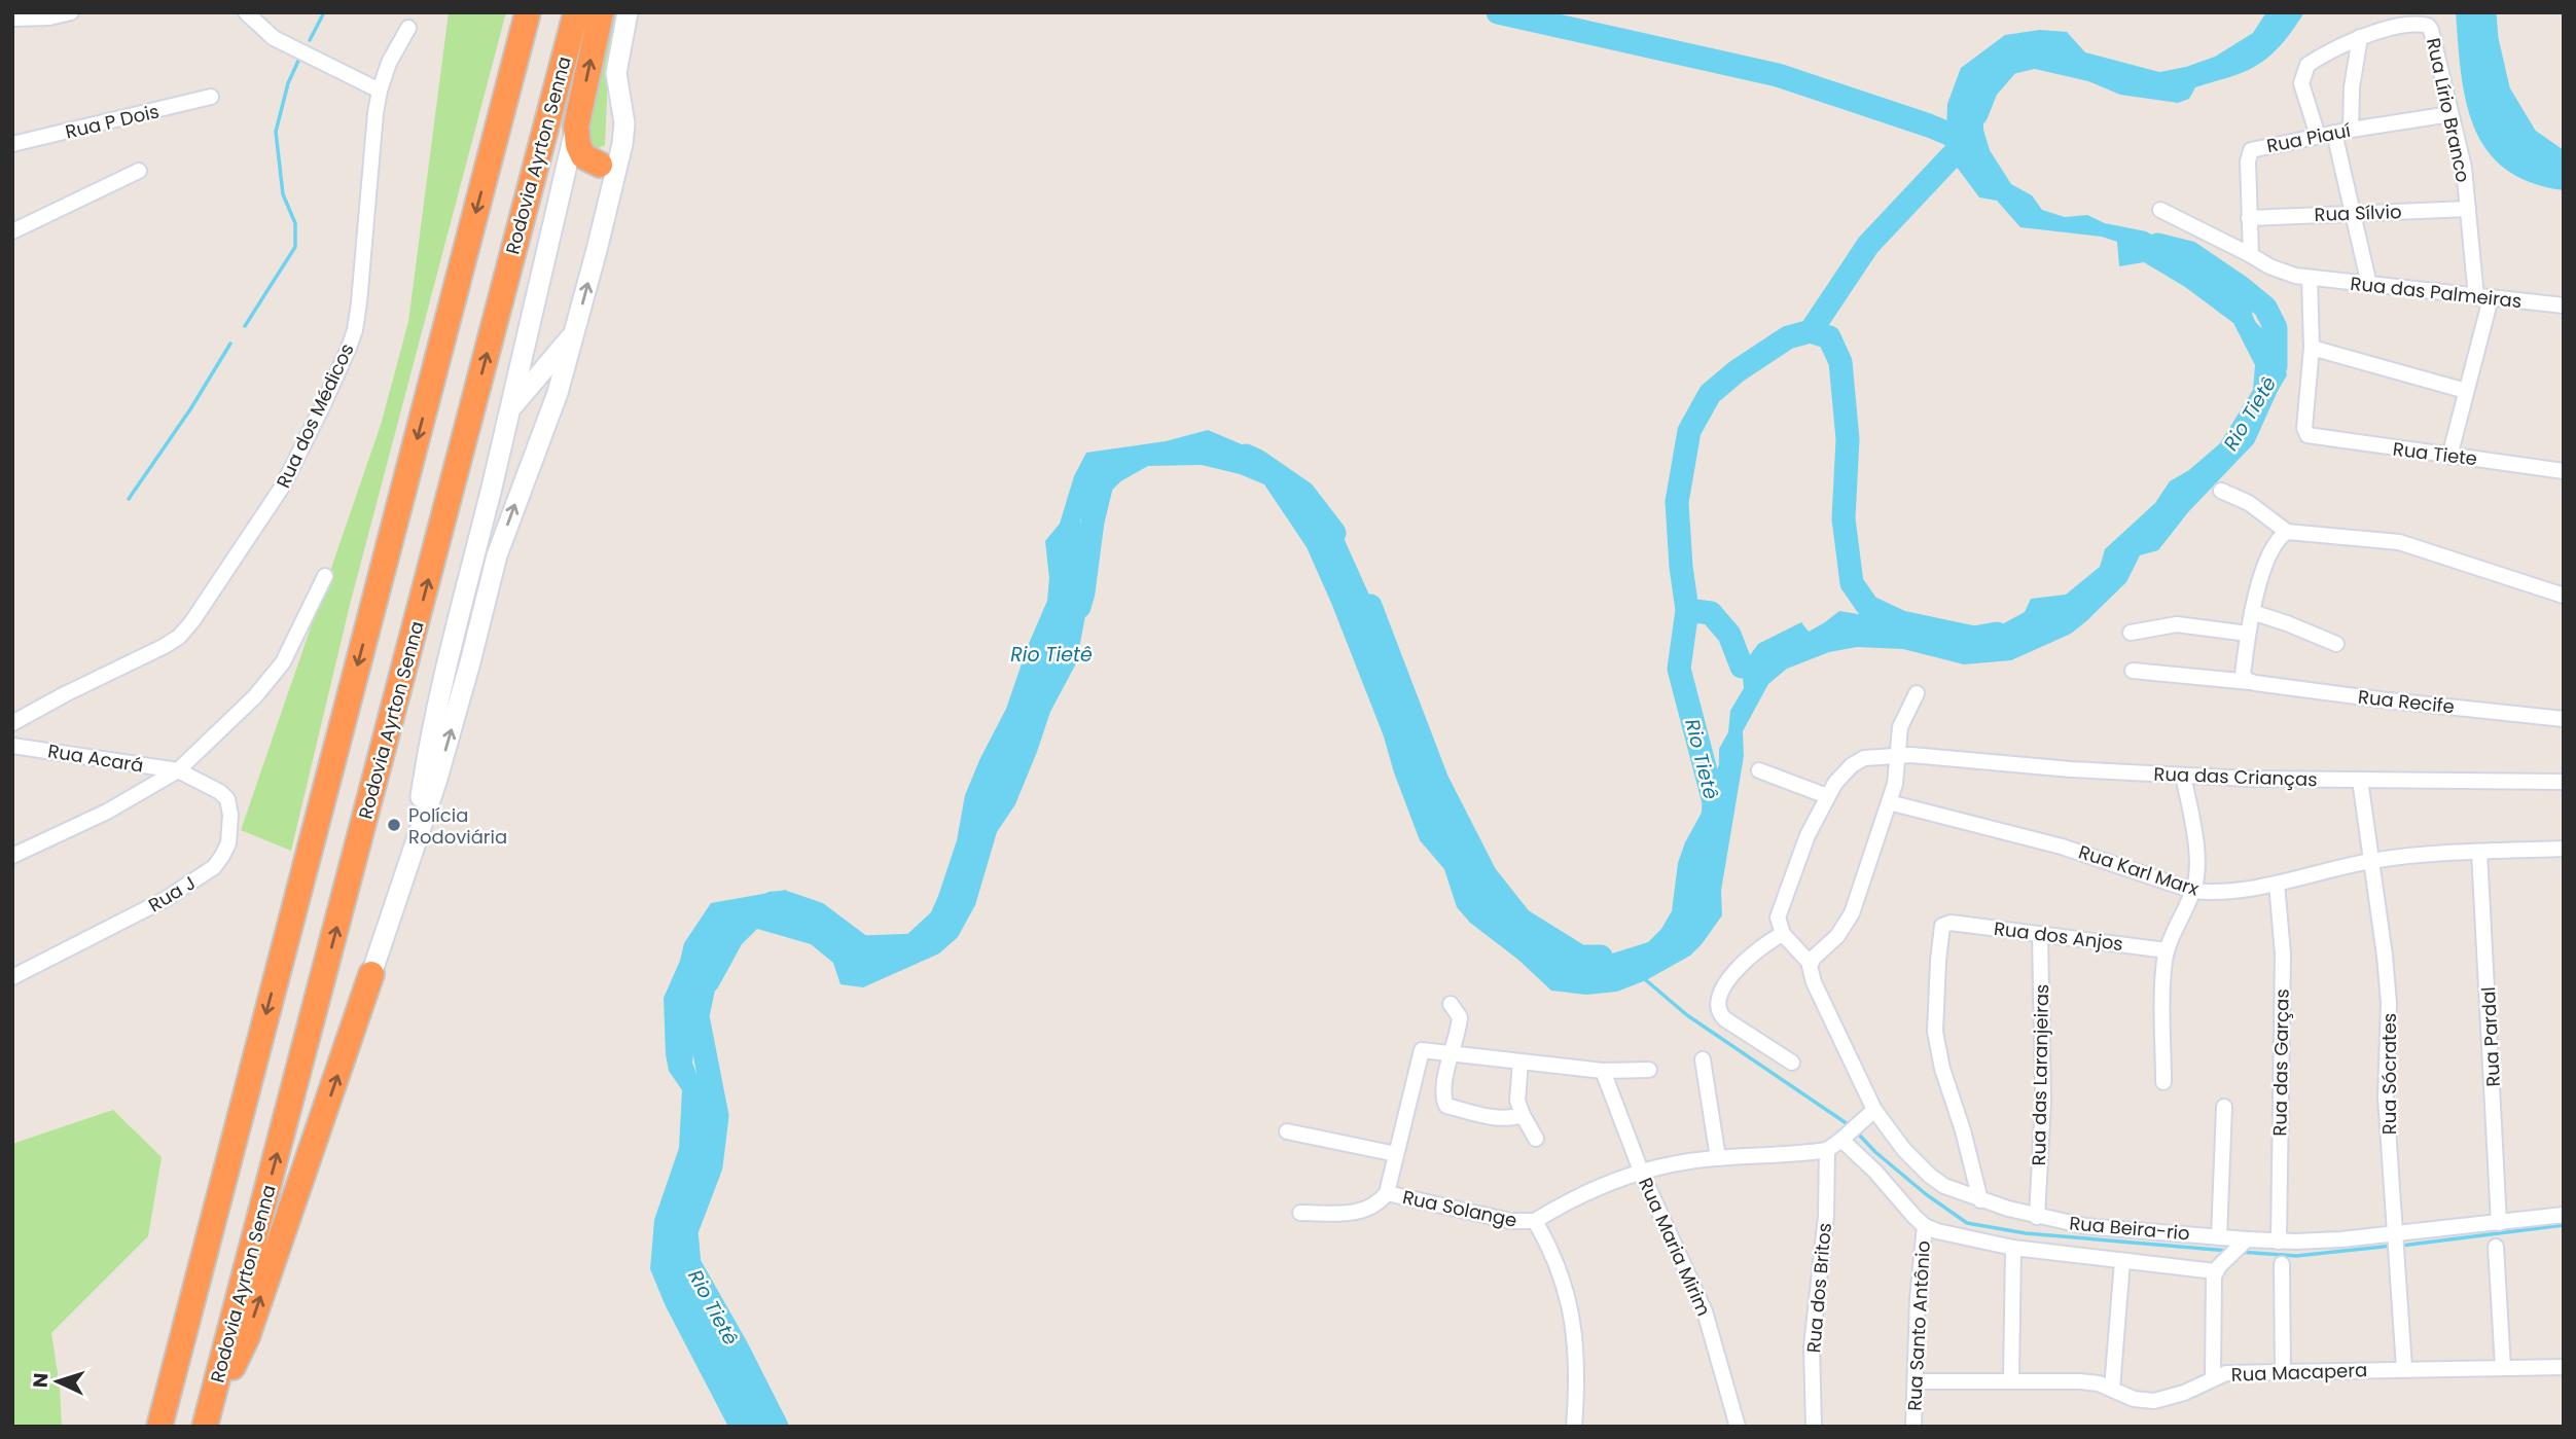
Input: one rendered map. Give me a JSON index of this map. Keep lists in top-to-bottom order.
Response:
{
  "streets": {
    "highway": ["Rodovia Ayrton Senna"],
    "street": [
      "Rua Lírio Branco",
      "Rua P Dois",
      "Rua Piauí",
      "Rua Sílvio",
      "Rua das Palmeiras",
      "Rua dos Médicos",
      "Rua Tiete",
      "Rua Recife",
      "Rua Acará",
      "Rua das Crianças",
      "Rua Karl Marx",
      "Rua J",
      "Rua dos Anjos",
      "Rua Pardal",
      "Rua das Garças",
      "Rua Sócrates",
      "Rua das Laranjeiras",
      "Rua Solange",
      "Rua Beira-rio",
      "Rua Maria Mirim",
      "Rua dos Britos",
      "Rua Santo Antônio",
      "Rua Macapera"
    ]
  },
  "crossings": [
    ["Rua Lírio Branco", "Rua Piauí"],
    ["Rua Lírio Branco", "Rua Sílvio"],
    ["Rua Lírio Branco", "Rua das Palmeiras"],
    ["Rua Lírio Branco", "Rua Tiete"],
    ["Rua Piauí", "Rua Sílvio"],
    ["Rua Acará", "Rua J"],
    ["Rua das Crianças", "Rua Sócrates"],
    ["Rua Karl Marx", "Rua Pardal"],
    ["Rua Karl Marx", "Rua das Garças"],
    ["Rua Karl Marx", "Rua Sócrates"],
    ["Rua dos Anjos", "Rua das Laranjeiras"],
    ["Rua dos Anjos", "Rua Beira-rio"],
    ["Rua Pardal", "Rua Beira-rio"],
    ["Rua das Garças", "Rua Beira-rio"],
    ["Rua Sócrates", "Rua Beira-rio"],
    ["Rua Sócrates", "Rua Macapera"],
    ["Rua das Laranjeiras", "Rua Beira-rio"],
    ["Rua Santo Antônio", "Rua Macapera"]
  ],
  "water": ["Rio Tietê"],
  "places": ["Polícia Rodoviária"],
  "north": "left"
}
